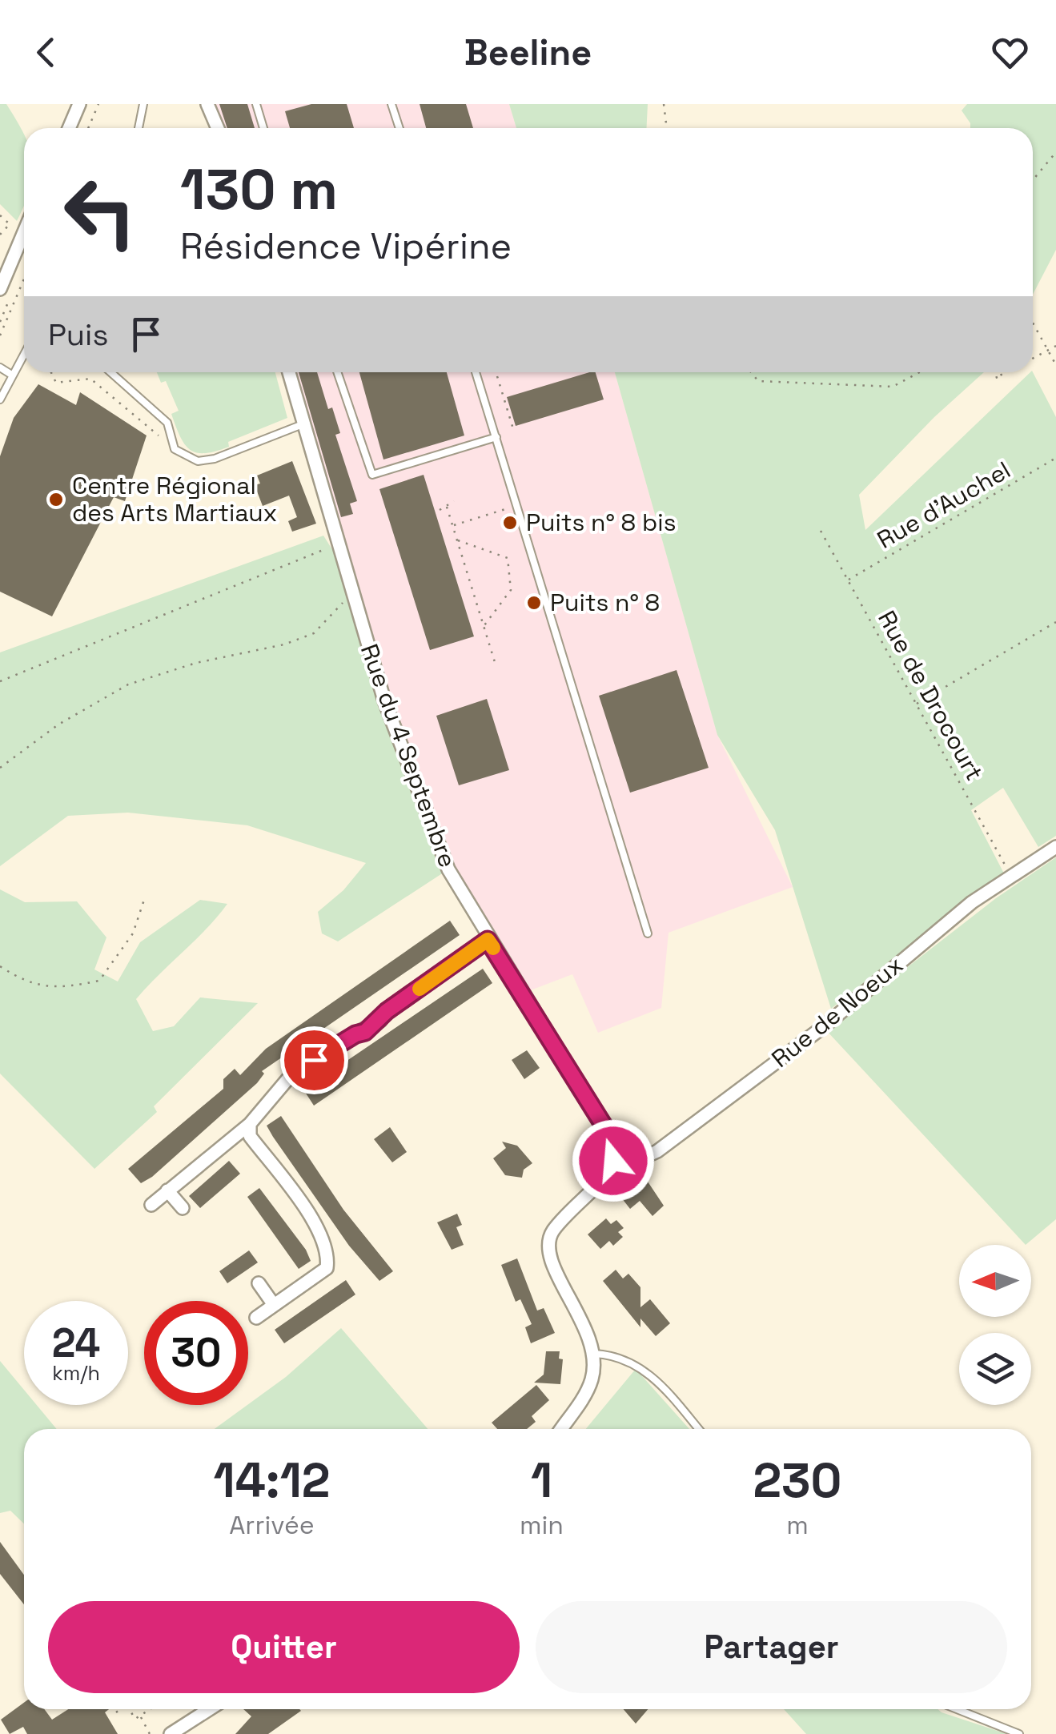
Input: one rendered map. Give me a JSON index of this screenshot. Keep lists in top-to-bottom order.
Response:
{
  "streets": {
    "street": ["Rue du 4 Septembre", "Rue de Noeux"],
    "path": ["Rue d'Auchel", "Rue de Drocourt"]
  },
  "crossings": [
    ["Rue d'Auchel", "Rue de Drocourt"],
    ["Rue de Drocourt", "Rue de Noeux"],
    ["Rue du 4 Septembre", "Rue de Noeux"]
  ],
  "places": ["Centre Régional des Arts Martiaux", "Puits n° 8 bis", "Puits n° 8"],
  "north": "left",
  "page": {
    "header": "Beeline",
    "turn": ["130 m", "Résidence Vipérine"],
    "then": "Puis",
    "speed": "24 km/h",
    "limit": "30",
    "eta": [
      "14:12",
      "Arrivée",
      "1",
      "min",
      "230",
      "m"
    ],
    "buttons": ["Quitter", "Partager"]
  }
}
